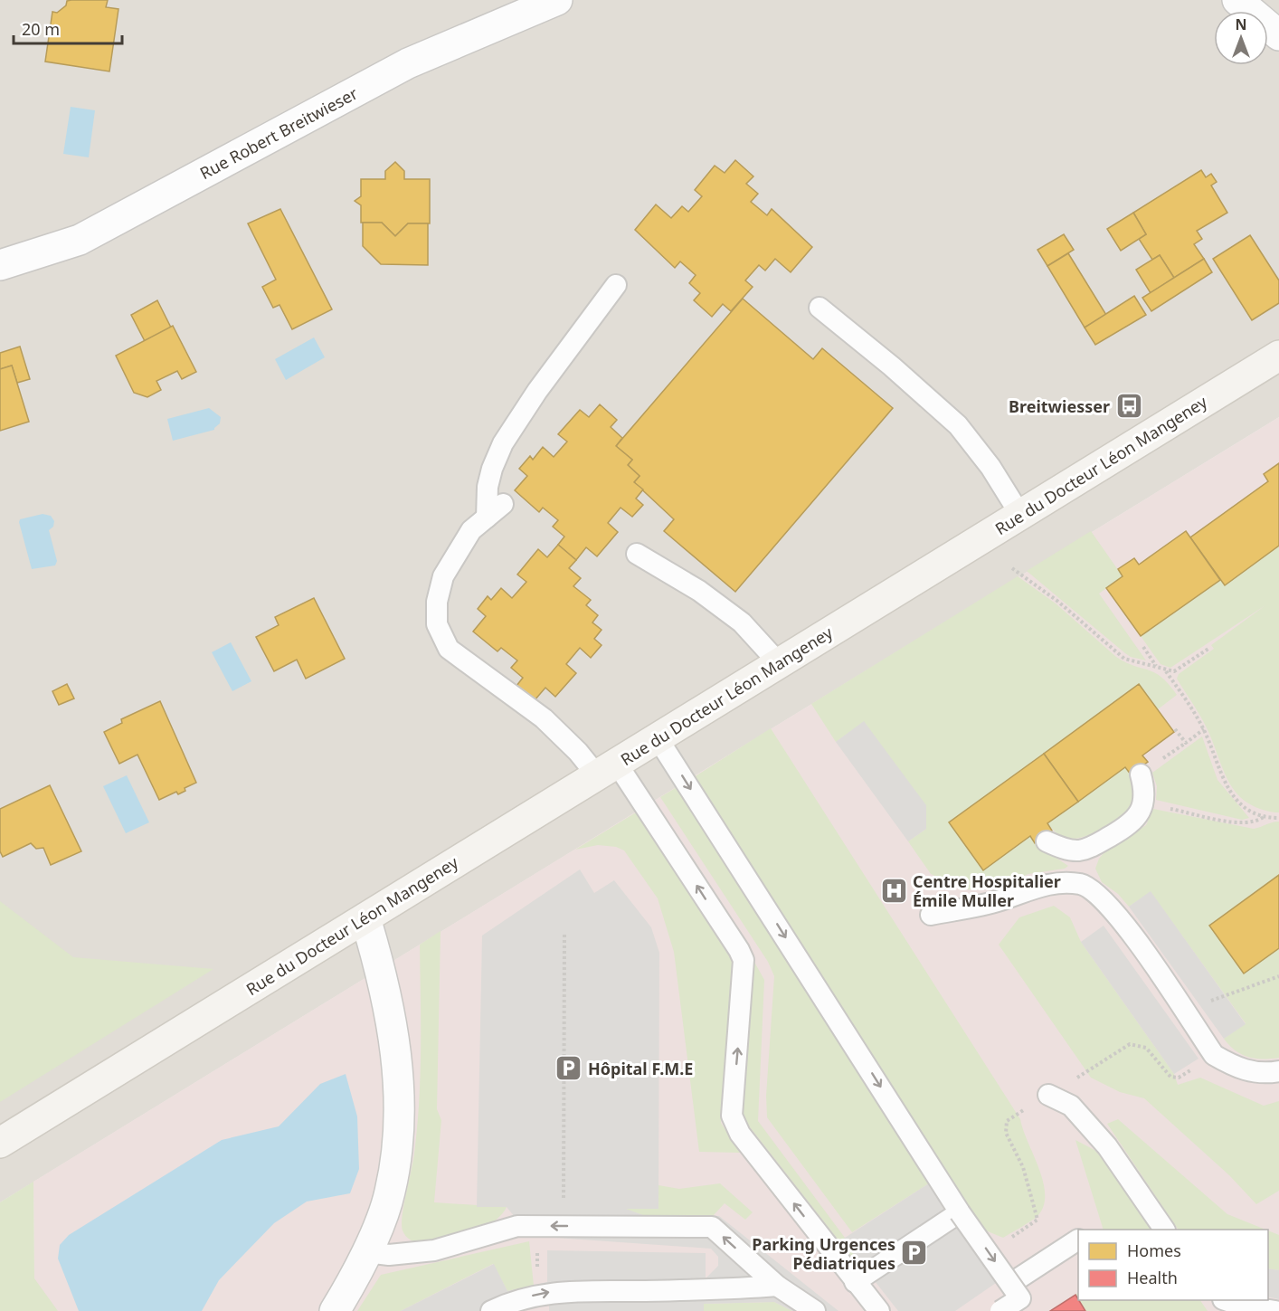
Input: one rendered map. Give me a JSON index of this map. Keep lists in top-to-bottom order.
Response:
{
  "streets": {
    "street": ["Rue Robert Breitwieser", "Rue du Docteur Léon Mangeney"]
  },
  "places": {
    "bus stop": ["Breitwiesser"],
    "hospital": ["Centre Hospitalier Émile Muller"],
    "parking": ["Hôpital F.M.E", "Parking Urgences Pédiatriques"]
  },
  "legend": ["Homes", "Health"],
  "scale_bar": "20 m",
  "north": "top"
}
